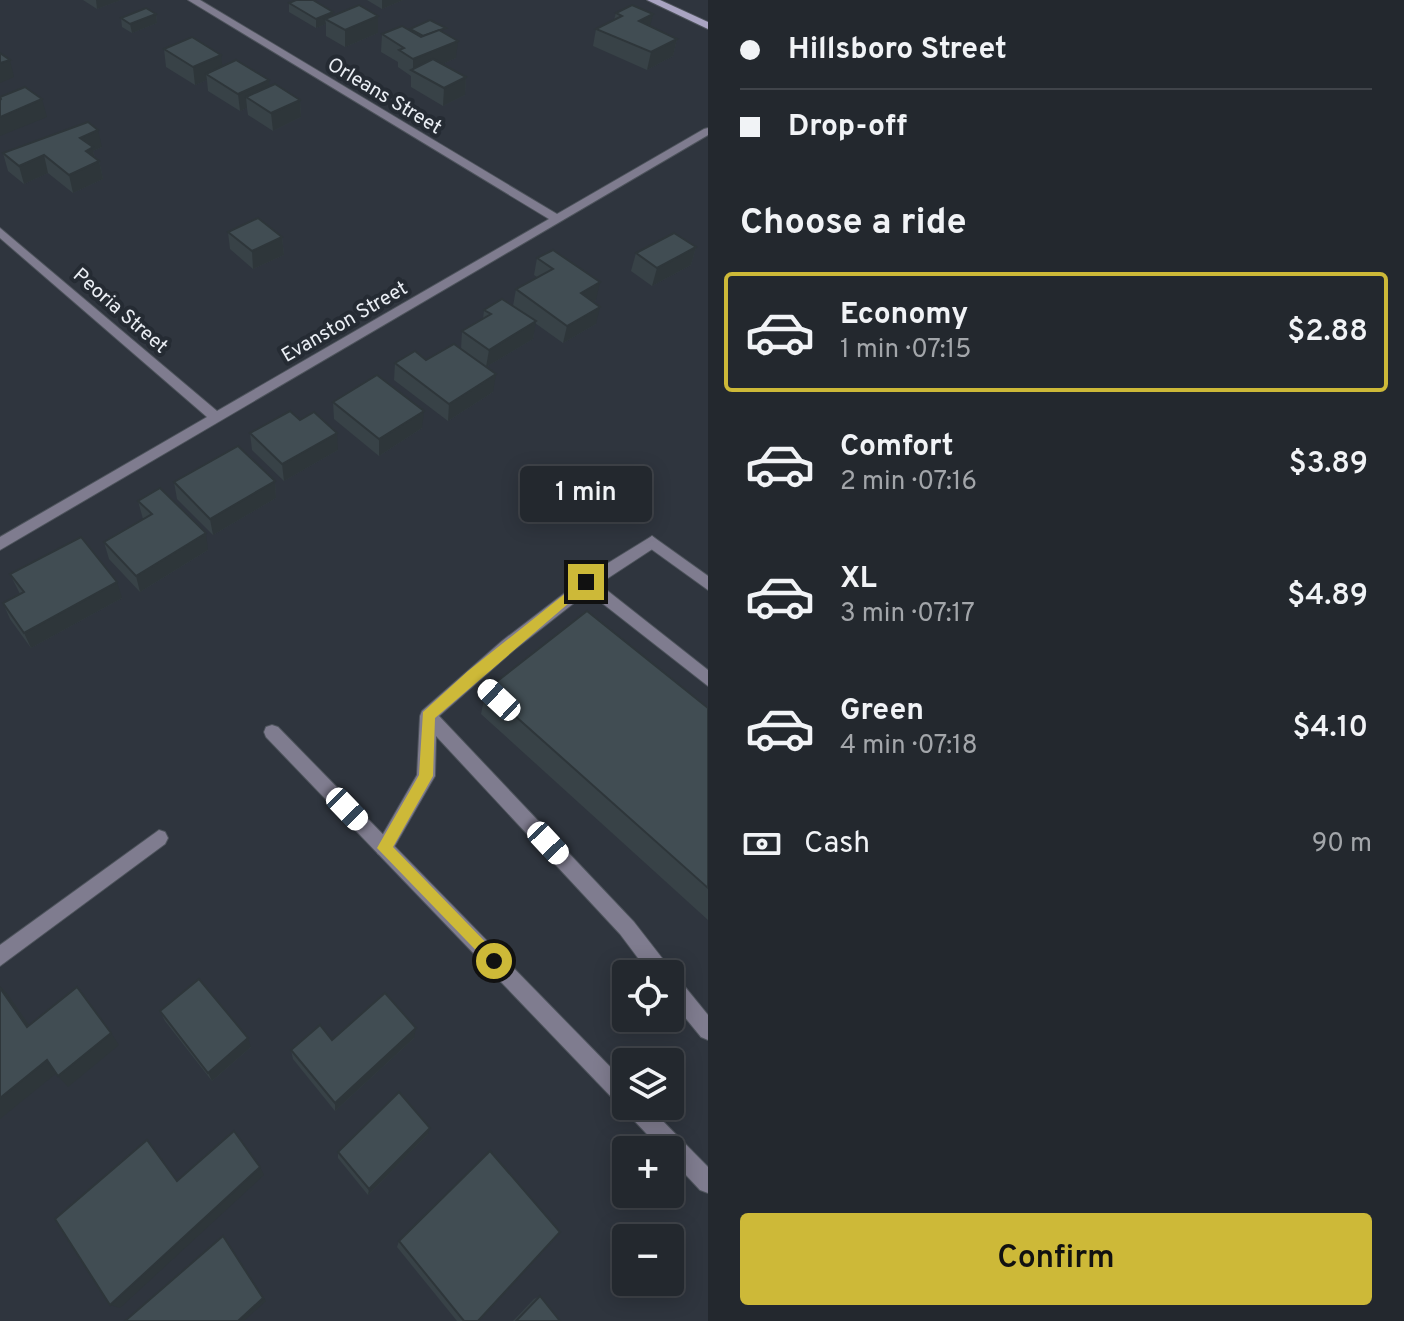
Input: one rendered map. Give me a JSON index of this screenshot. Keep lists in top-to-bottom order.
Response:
{
  "streets": {
    "street": ["Orleans Street", "Peoria Street", "Evanston Street"]
  },
  "crossings": [
    ["Orleans Street", "Evanston Street"],
    ["Peoria Street", "Evanston Street"]
  ],
  "page": {
    "banner": ["Hillsboro Street", "Drop-off"],
    "heading": "Choose a ride",
    "list": [
      {
        "name": "Economy",
        "note": "1 min · 07:15",
        "value": "$2.88"
      },
      {
        "name": "Comfort",
        "note": "2 min · 07:16",
        "value": "$3.89"
      },
      {
        "name": "XL",
        "note": "3 min · 07:17",
        "value": "$4.89"
      },
      {
        "name": "Green",
        "note": "4 min · 07:18",
        "value": "$4.10"
      }
    ],
    "bubble": "1 min",
    "pay": ["Cash", "90 m"],
    "map_buttons": ["+", "−"],
    "buttons": "Confirm"
  }
}
